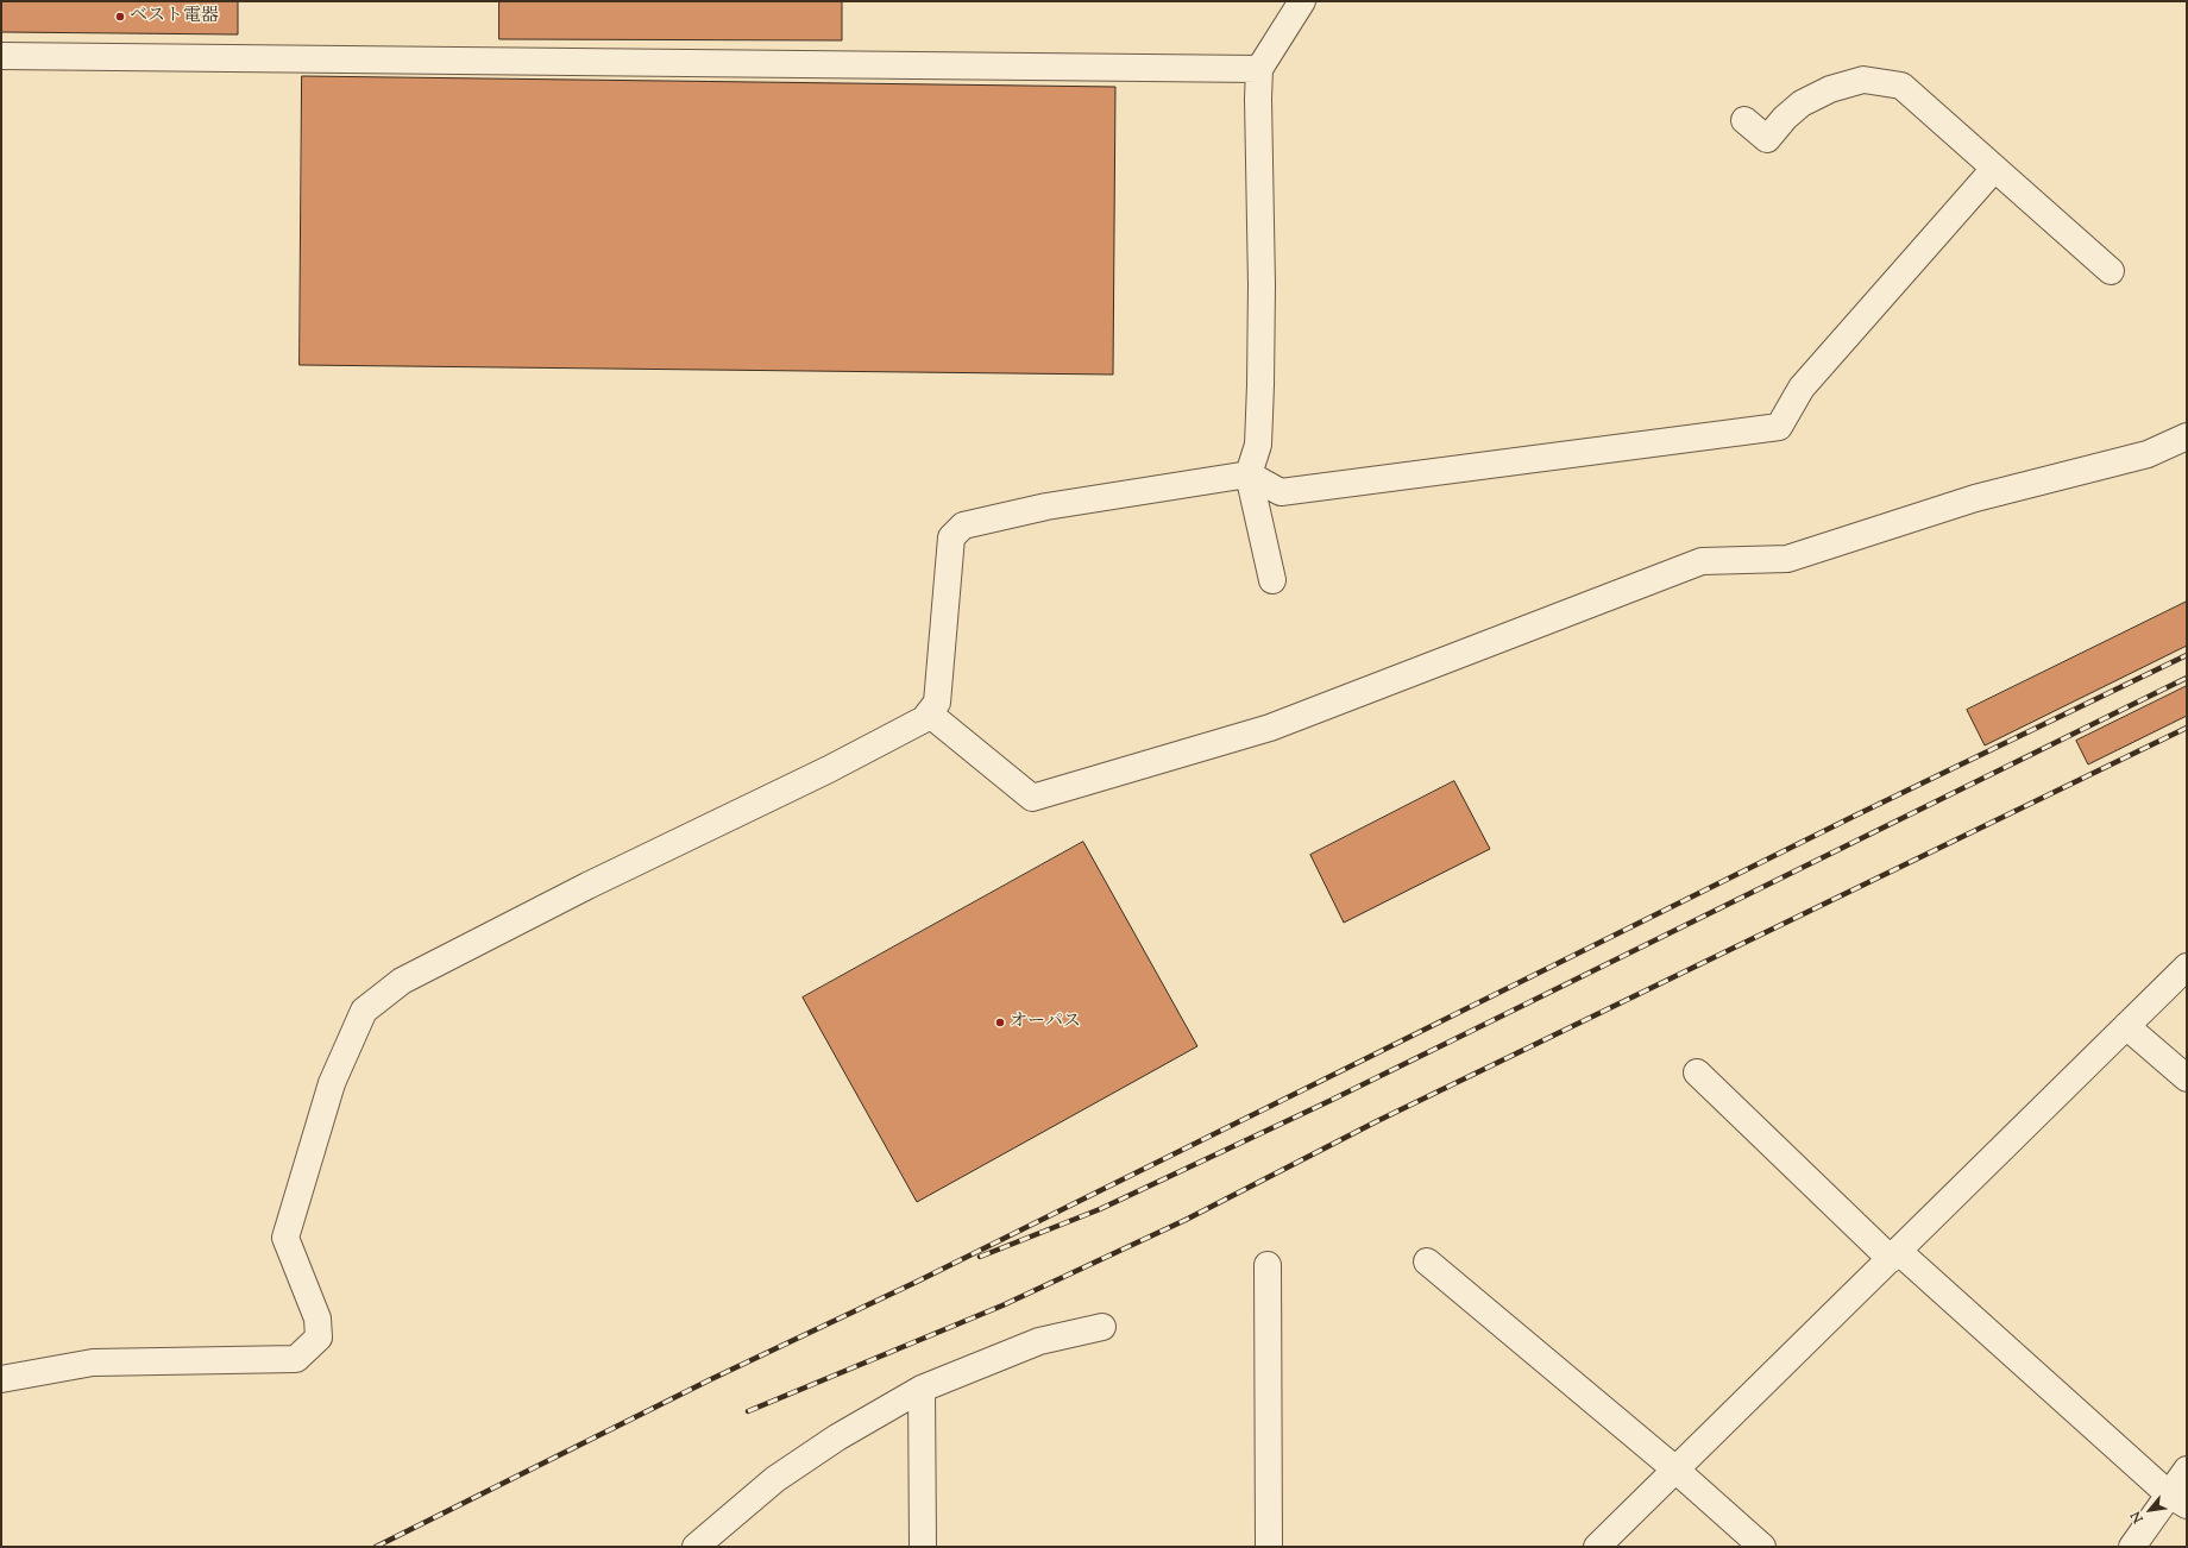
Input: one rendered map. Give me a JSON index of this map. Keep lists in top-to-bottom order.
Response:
{
  "places": ["ベスト電器", "オーパス"],
  "north": "bottom left"
}
